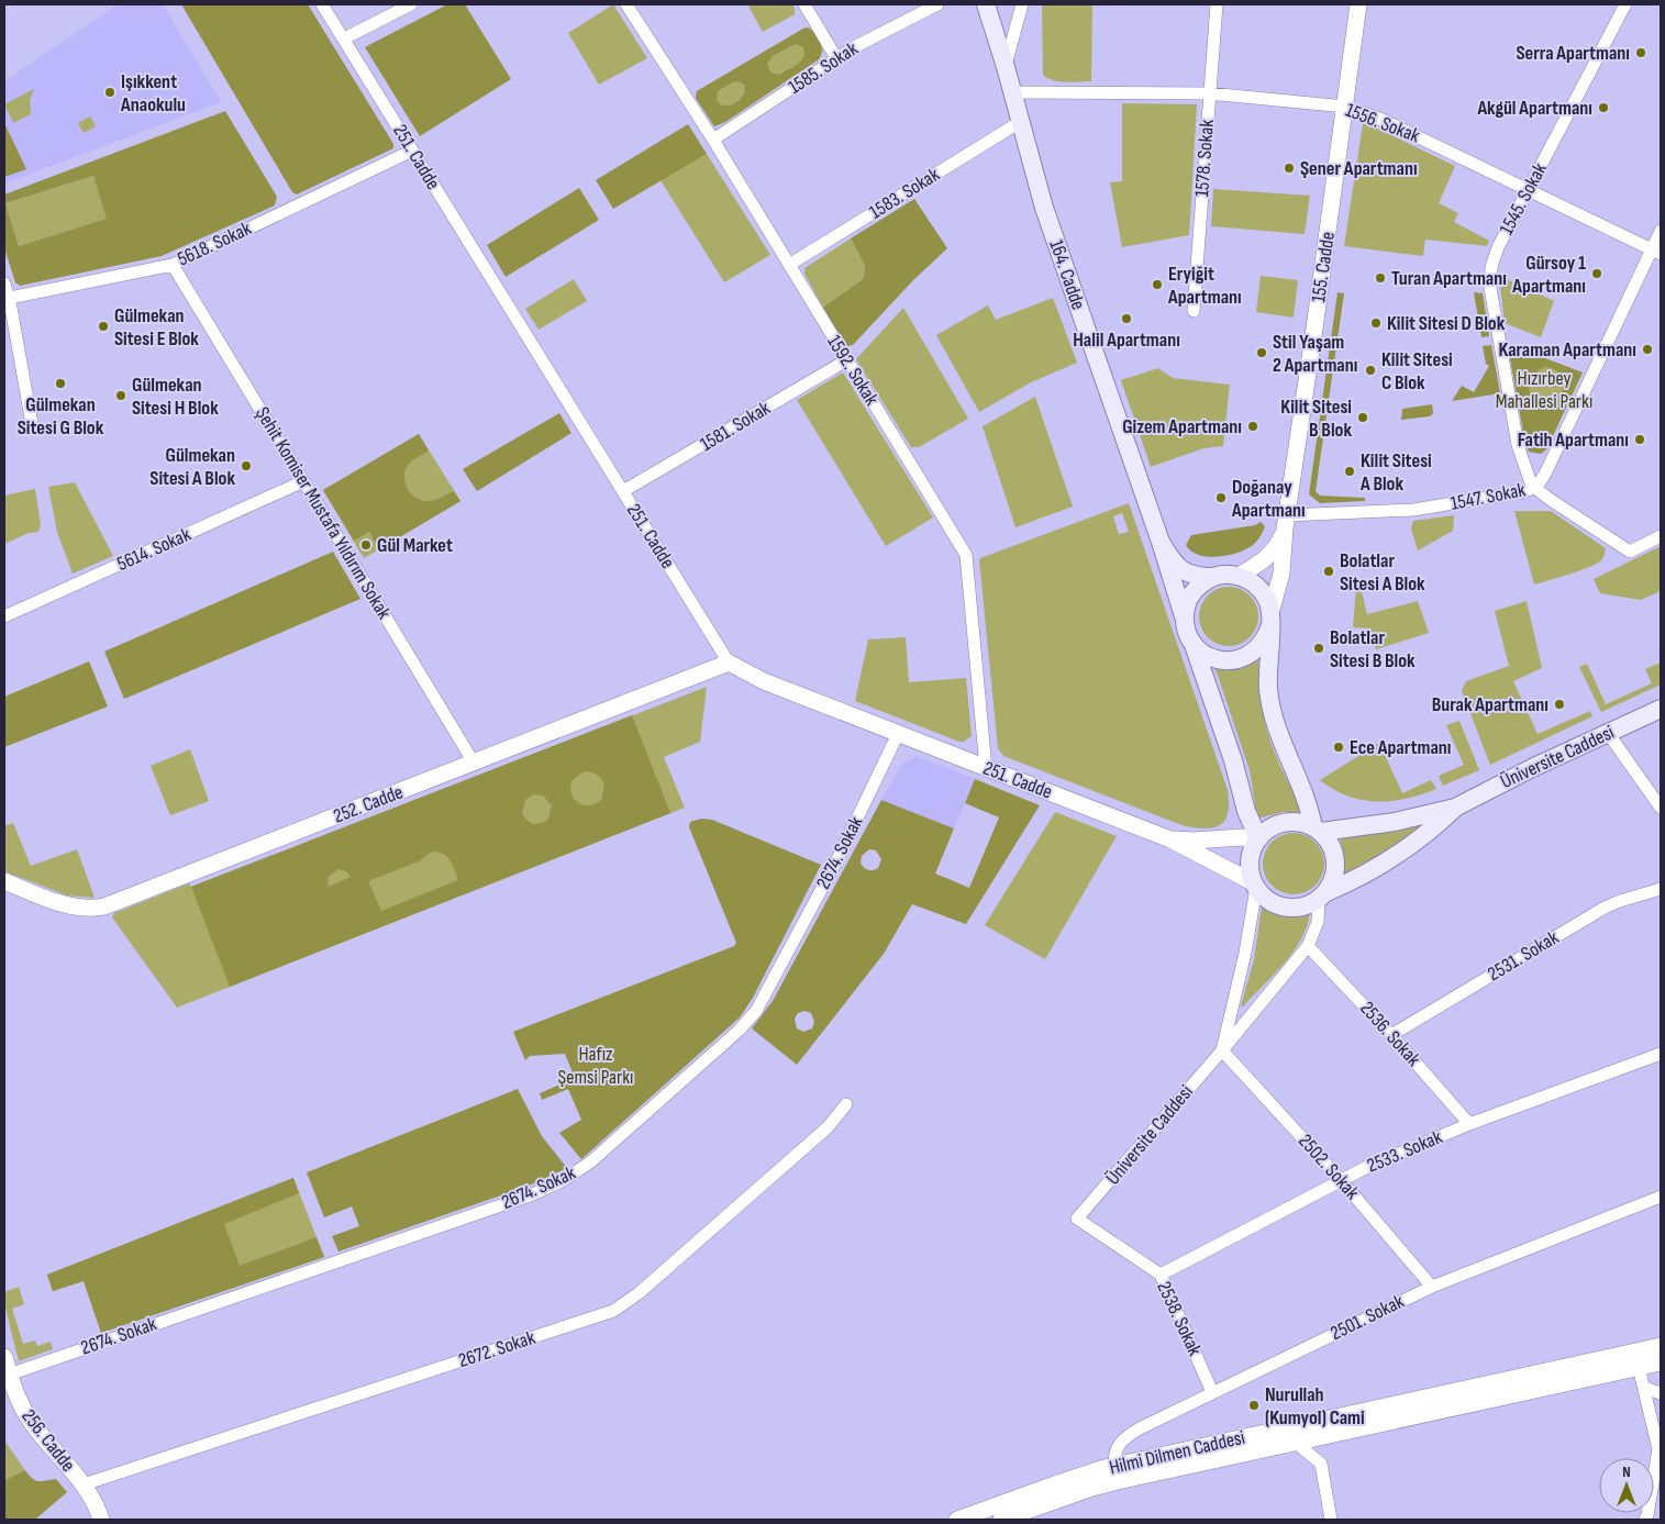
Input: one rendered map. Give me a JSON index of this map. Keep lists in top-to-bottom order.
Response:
{
  "streets": {
    "main road": ["164. Cadde", "Üniversite Caddesi"],
    "street": [
      "1585. Sokak",
      "1556. Sokak",
      "251. Cadde",
      "1578. Sokak",
      "1583. Sokak",
      "1545. Sokak",
      "5618. Sokak",
      "155. Cadde",
      "1592. Sokak",
      "1581. Sokak",
      "1547. Sokak",
      "Şehit Komiser Mustafa Yıldırım Sokak",
      "5614. Sokak",
      "252. Cadde",
      "2674. Sokak",
      "2531. Sokak",
      "2536. Sokak",
      "2533. Sokak",
      "2502. Sokak",
      "2501. Sokak",
      "2538. Sokak",
      "2672. Sokak",
      "256. Cadde",
      "Hilmi Dilmen Caddesi"
    ]
  },
  "crossings": [
    ["1585. Sokak", "1592. Sokak"],
    ["1556. Sokak", "1578. Sokak"],
    ["1556. Sokak", "1545. Sokak"],
    ["1556. Sokak", "155. Cadde"],
    ["1556. Sokak", "164. Cadde"],
    ["1556. Sokak", "1547. Sokak"],
    ["251. Cadde", "5618. Sokak"],
    ["251. Cadde", "1592. Sokak"],
    ["251. Cadde", "1581. Sokak"],
    ["251. Cadde", "Üniversite Caddesi"],
    ["251. Cadde", "252. Cadde"],
    ["251. Cadde", "2674. Sokak"],
    ["1583. Sokak", "164. Cadde"],
    ["1583. Sokak", "1592. Sokak"],
    ["1545. Sokak", "1547. Sokak"],
    ["5618. Sokak", "Şehit Komiser Mustafa Yıldırım Sokak"],
    ["155. Cadde", "164. Cadde"],
    ["155. Cadde", "1547. Sokak"],
    ["1592. Sokak", "1581. Sokak"],
    ["Şehit Komiser Mustafa Yıldırım Sokak", "5614. Sokak"],
    ["Şehit Komiser Mustafa Yıldırım Sokak", "252. Cadde"],
    ["Üniversite Caddesi", "2536. Sokak"],
    ["Üniversite Caddesi", "2502. Sokak"],
    ["Üniversite Caddesi", "2538. Sokak"],
    ["2674. Sokak", "256. Cadde"],
    ["2531. Sokak", "2536. Sokak"],
    ["2536. Sokak", "2533. Sokak"],
    ["2533. Sokak", "2502. Sokak"],
    ["2533. Sokak", "2538. Sokak"],
    ["2502. Sokak", "2501. Sokak"],
    ["2501. Sokak", "2538. Sokak"],
    ["2501. Sokak", "Hilmi Dilmen Caddesi"],
    ["2672. Sokak", "256. Cadde"]
  ],
  "parks": ["Hızırbey Mahallesi Parkı", "Hafız Şemsi Parkı"],
  "places": [
    "Serra Apartmanı",
    "Işıkkent Anaokulu",
    "Akgül Apartmanı",
    "Şener Apartmanı",
    "Gürsoy 1 Apartmanı",
    "Turan Apartmanı",
    "Eryiğit Apartmanı",
    "Halil Apartmanı",
    "Kilit Sitesi D Blok",
    "Gülmekan Sitesi E Blok",
    "Karaman Apartmanı",
    "Stil Yaşam 2 Apartmanı",
    "Kilit Sitesi C Blok",
    "Gülmekan Sitesi G Blok",
    "Gülmekan Sitesi H Blok",
    "Kilit Sitesi B Blok",
    "Gizem Apartmanı",
    "Fatih Apartmanı",
    "Gülmekan Sitesi A Blok",
    "Kilit Sitesi A Blok",
    "Doğanay Apartmanı",
    "Gül Market",
    "Bolatlar Sitesi A Blok",
    "Bolatlar Sitesi B Blok",
    "Burak Apartmanı",
    "Ece Apartmanı",
    "Nurullah (Kumyol) Cami"
  ],
  "north": "top"
}
